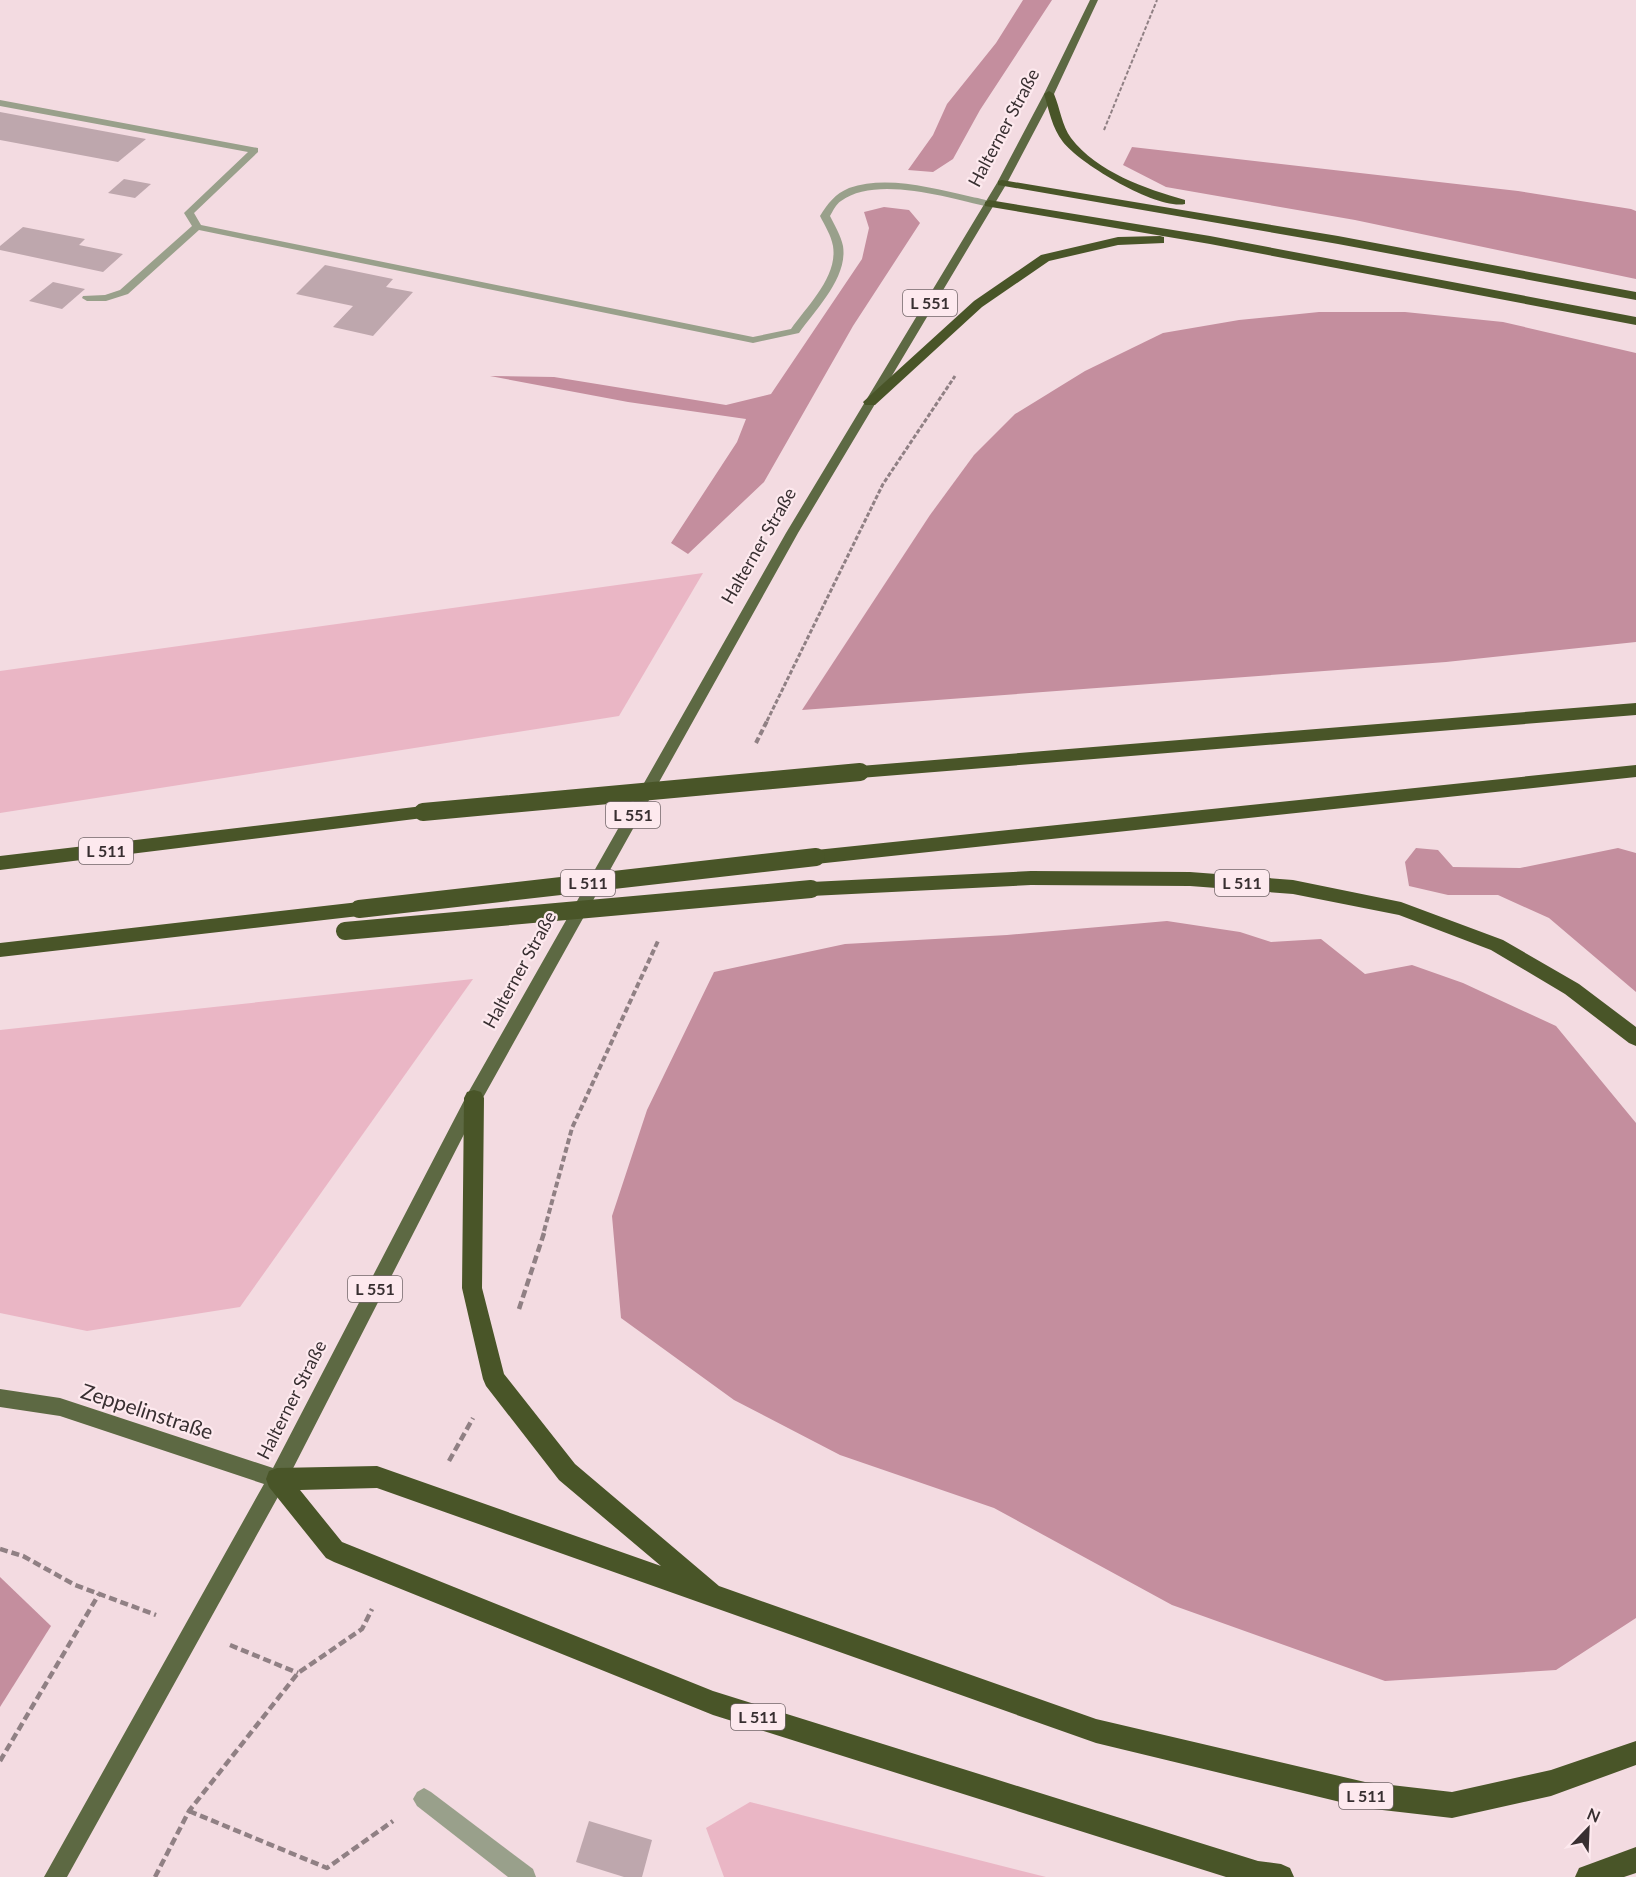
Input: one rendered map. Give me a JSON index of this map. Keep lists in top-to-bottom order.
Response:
{
  "streets": {
    "highway": ["L 511"],
    "main road": ["Halterner Straße", "L 551", "Zeppelinstraße"]
  },
  "crossings": [
    ["Halterner Straße", "L 511"],
    ["Halterner Straße", "Zeppelinstraße"],
    ["L 511", "Zeppelinstraße"]
  ],
  "north": "top right"
}
